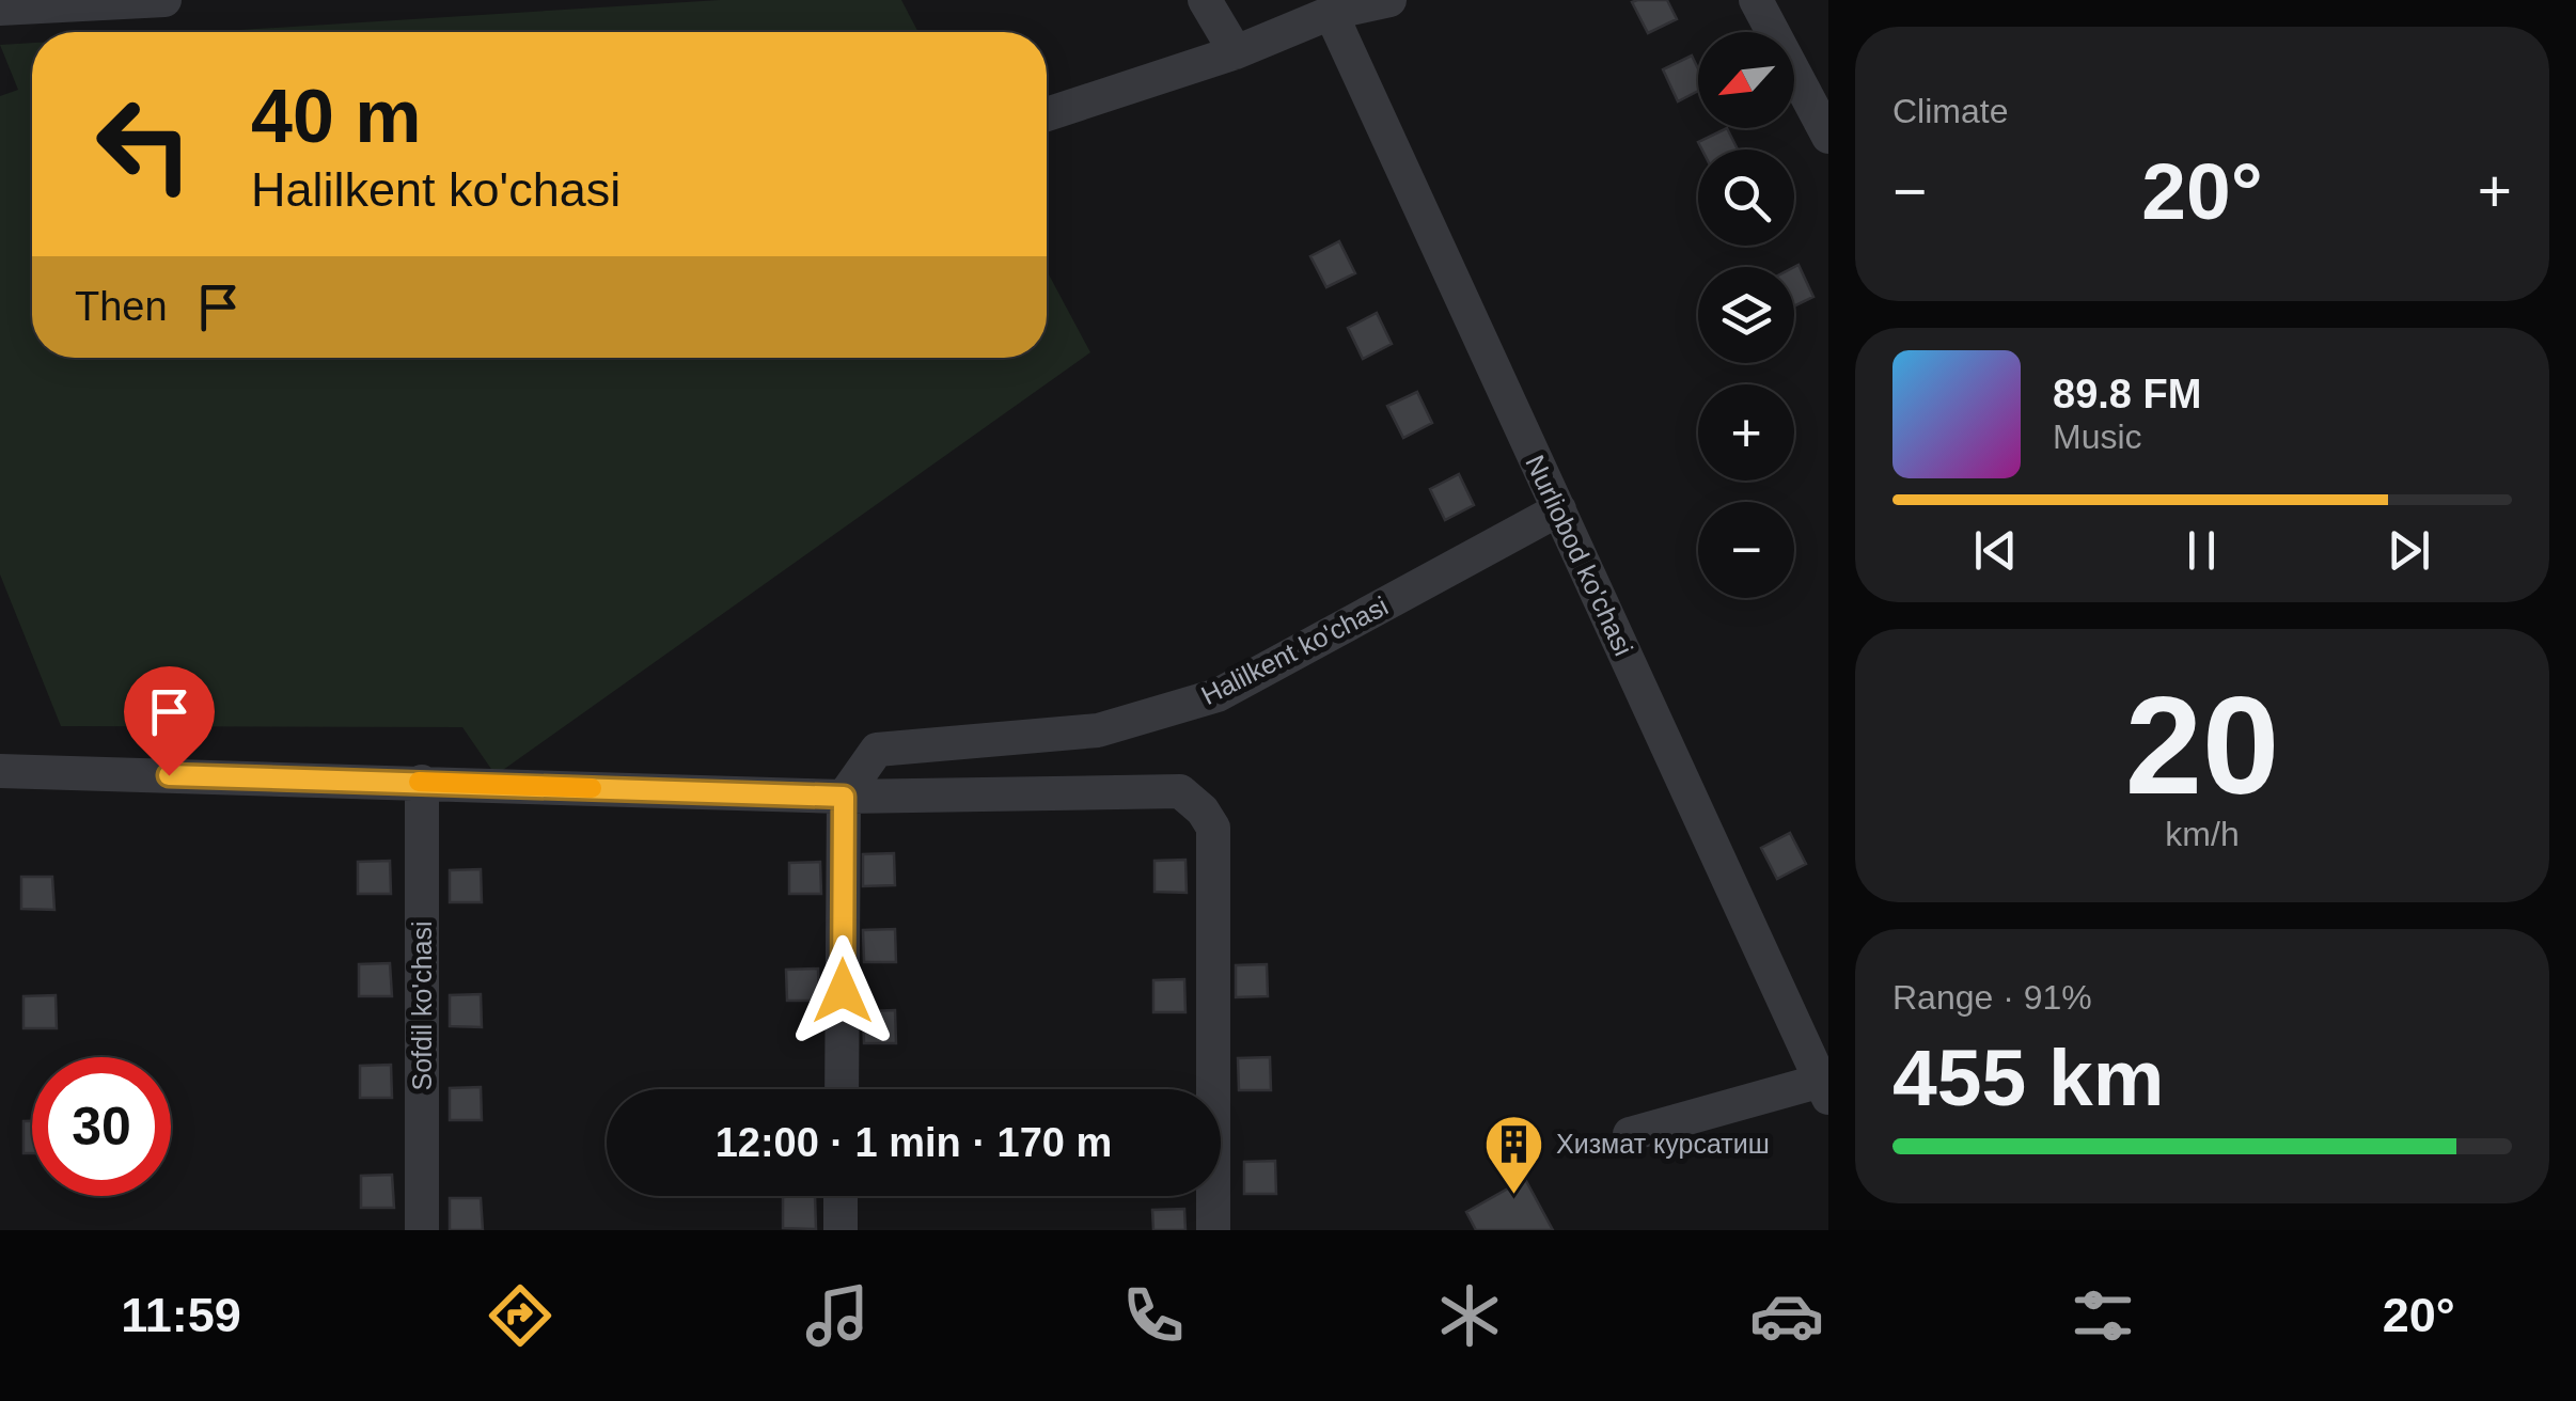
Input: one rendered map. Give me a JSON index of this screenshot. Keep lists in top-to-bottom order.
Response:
{
  "streets": {
    "street": ["Nurliobod ko'chasi", "Halilkent ko'chasi", "Sofdil ko'chasi"]
  },
  "crossings": [
    ["Nurliobod ko'chasi", "Halilkent ko'chasi"]
  ],
  "places": {
    "building": ["Хизмат курсатиш"]
  },
  "north": "bottom left",
  "page": {
    "tile": [
      "Climate",
      ["20", "km/h"],
      ["Range · 91%", "455 km"]
    ],
    "map_buttons": ["+", "−"],
    "turn": ["40 m", "Halilkent ko'chasi"],
    "heat": ["−", "20°", "+"],
    "then": "Then",
    "song": ["89.8 FM", "Music"],
    "limit": "30",
    "trip": "12:00 · 1 min · 170 m",
    "tabs": ["11:59", "20°"]
  }
}
